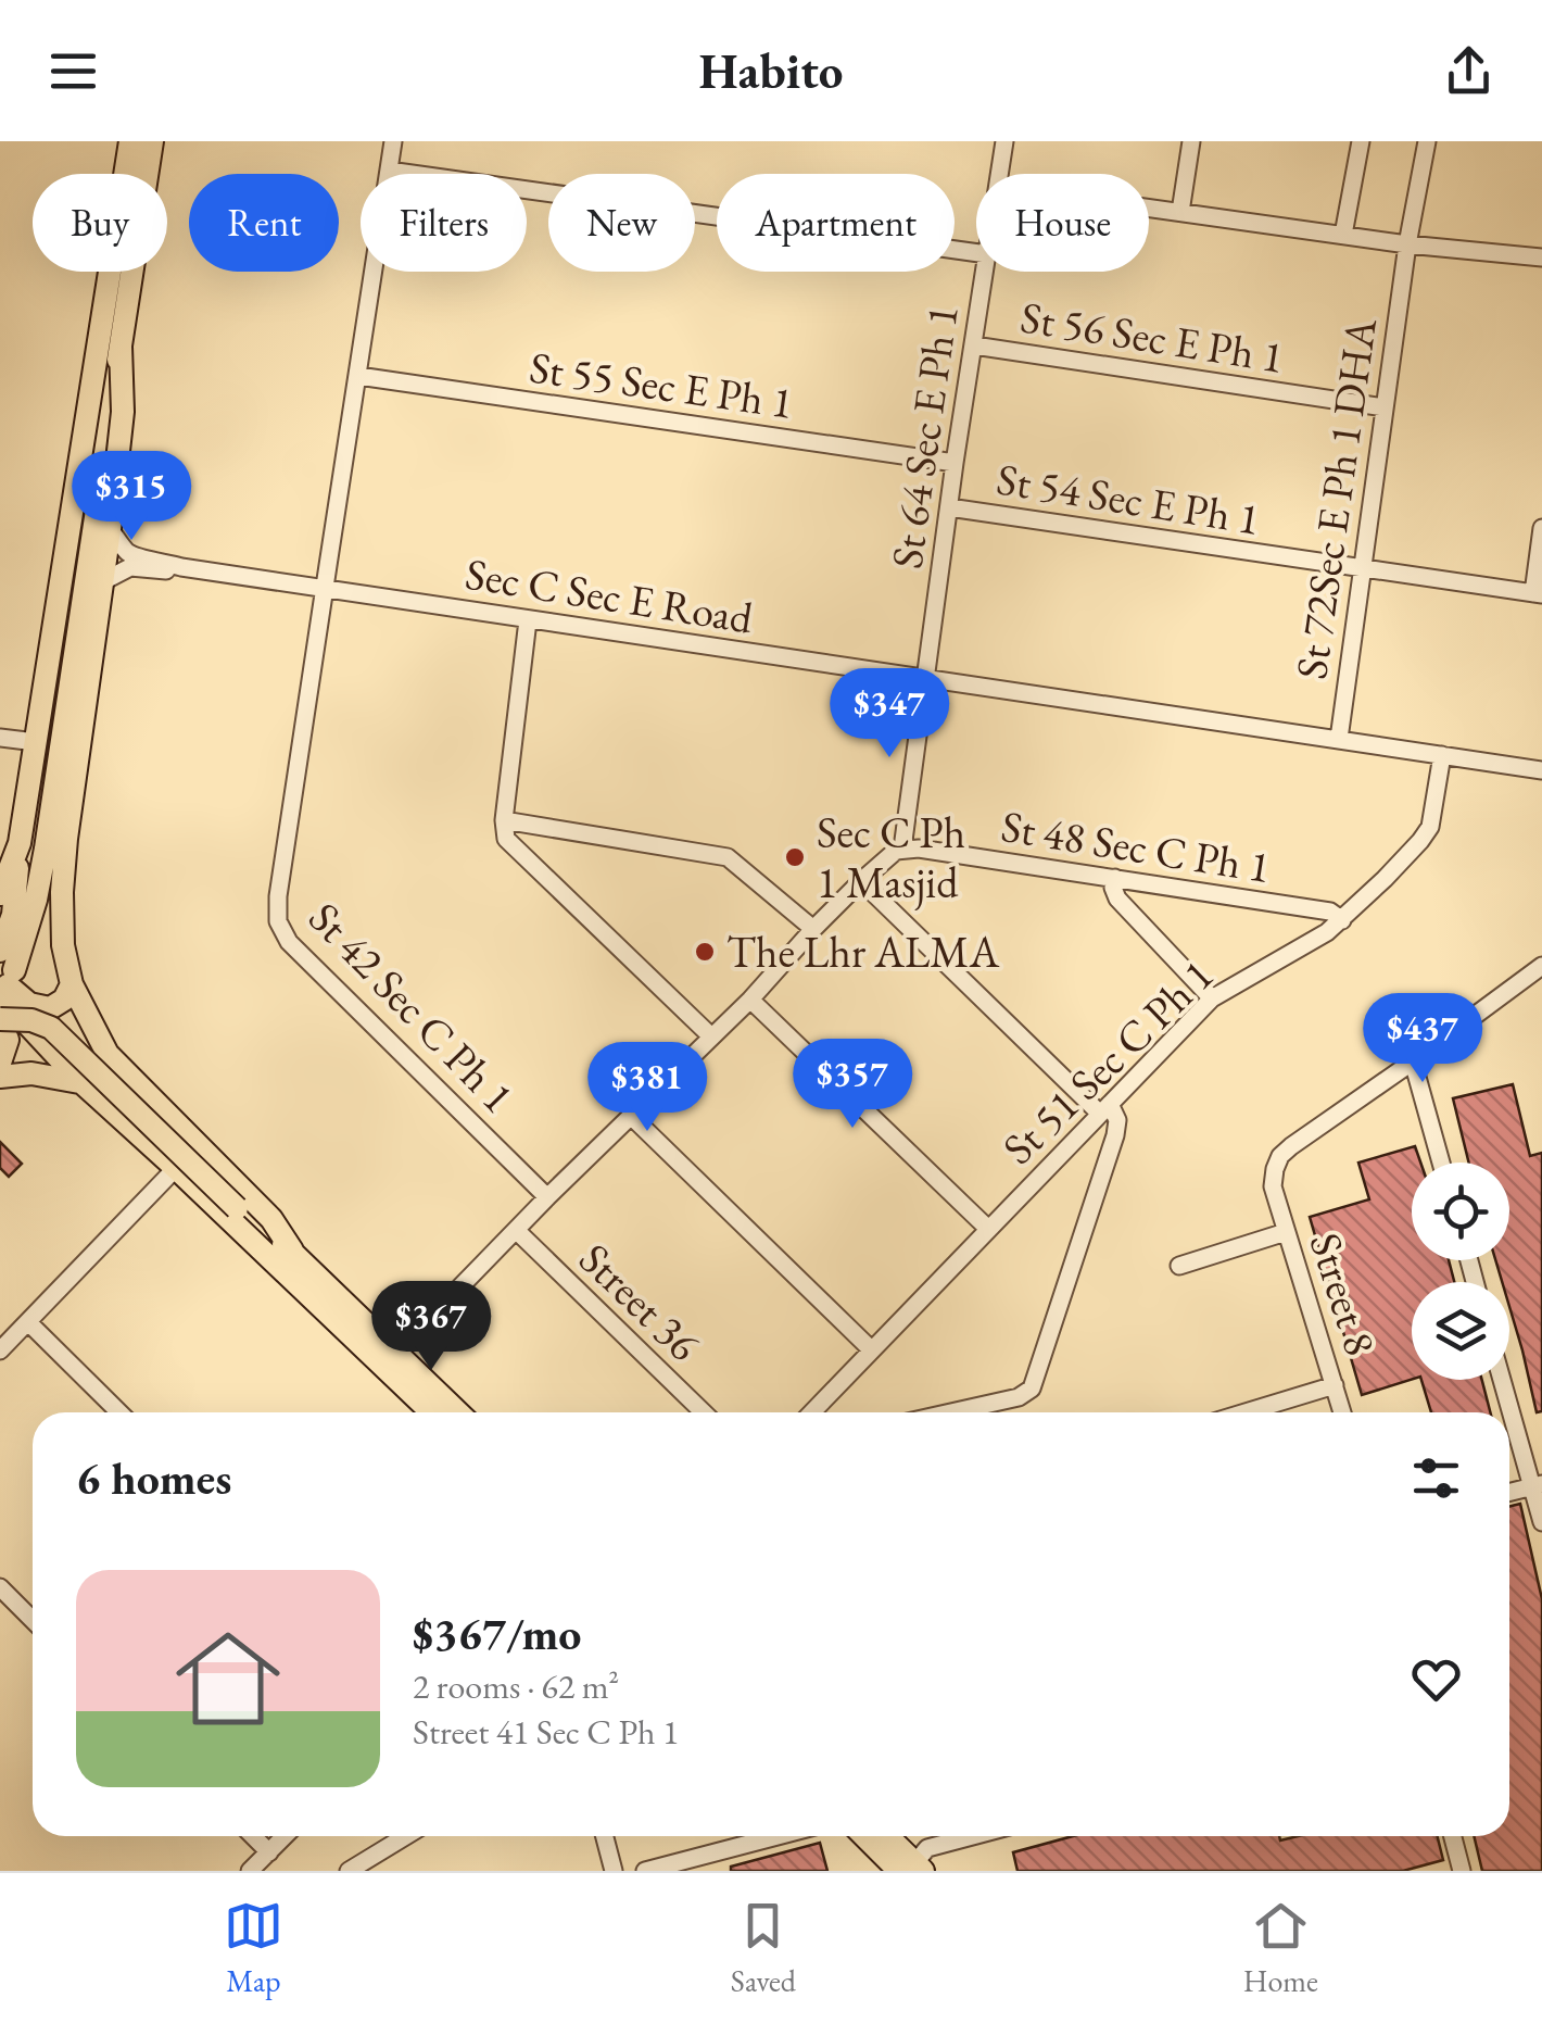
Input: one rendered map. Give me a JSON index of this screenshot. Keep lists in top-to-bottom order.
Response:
{
  "streets": {
    "street": [
      "St 56 Sec E Ph 1",
      "St 55 Sec E Ph 1",
      "St 64 Sec E Ph 1",
      "St 54 Sec E Ph 1",
      "St 72Sec E Ph 1 DHA",
      "Sec C Sec E Road",
      "St 48 Sec C Ph 1",
      "St 42 Sec C Ph 1",
      "St 51 Sec C Ph 1",
      "Street 8",
      "Street 36"
    ]
  },
  "crossings": [
    ["St 56 Sec E Ph 1", "St 64 Sec E Ph 1"],
    ["St 56 Sec E Ph 1", "St 72Sec E Ph 1 DHA"],
    ["St 55 Sec E Ph 1", "St 64 Sec E Ph 1"],
    ["St 64 Sec E Ph 1", "St 54 Sec E Ph 1"],
    ["St 64 Sec E Ph 1", "Sec C Sec E Road"],
    ["St 64 Sec E Ph 1", "St 48 Sec C Ph 1"],
    ["St 54 Sec E Ph 1", "St 72Sec E Ph 1 DHA"],
    ["St 72Sec E Ph 1 DHA", "Sec C Sec E Road"],
    ["Sec C Sec E Road", "St 42 Sec C Ph 1"],
    ["Sec C Sec E Road", "St 51 Sec C Ph 1"],
    ["St 48 Sec C Ph 1", "St 51 Sec C Ph 1"]
  ],
  "places": ["Sec C Ph 1 Masjid", "The Lhr ALMA"],
  "page": {
    "header": "Habito",
    "chip": [
      "Buy",
      "Rent",
      "Filters",
      "New",
      "Apartment",
      "House"
    ],
    "price": [
      "$315",
      "$347",
      "$437",
      "$357",
      "$381",
      "$367"
    ],
    "heading": "6 homes",
    "list": [
      {
        "name": "$367/mo",
        "note": "2 rooms · 62 m² · Street 41 Sec C Ph 1"
      }
    ],
    "tabs": ["Map", "Saved", "Home"]
  }
}
